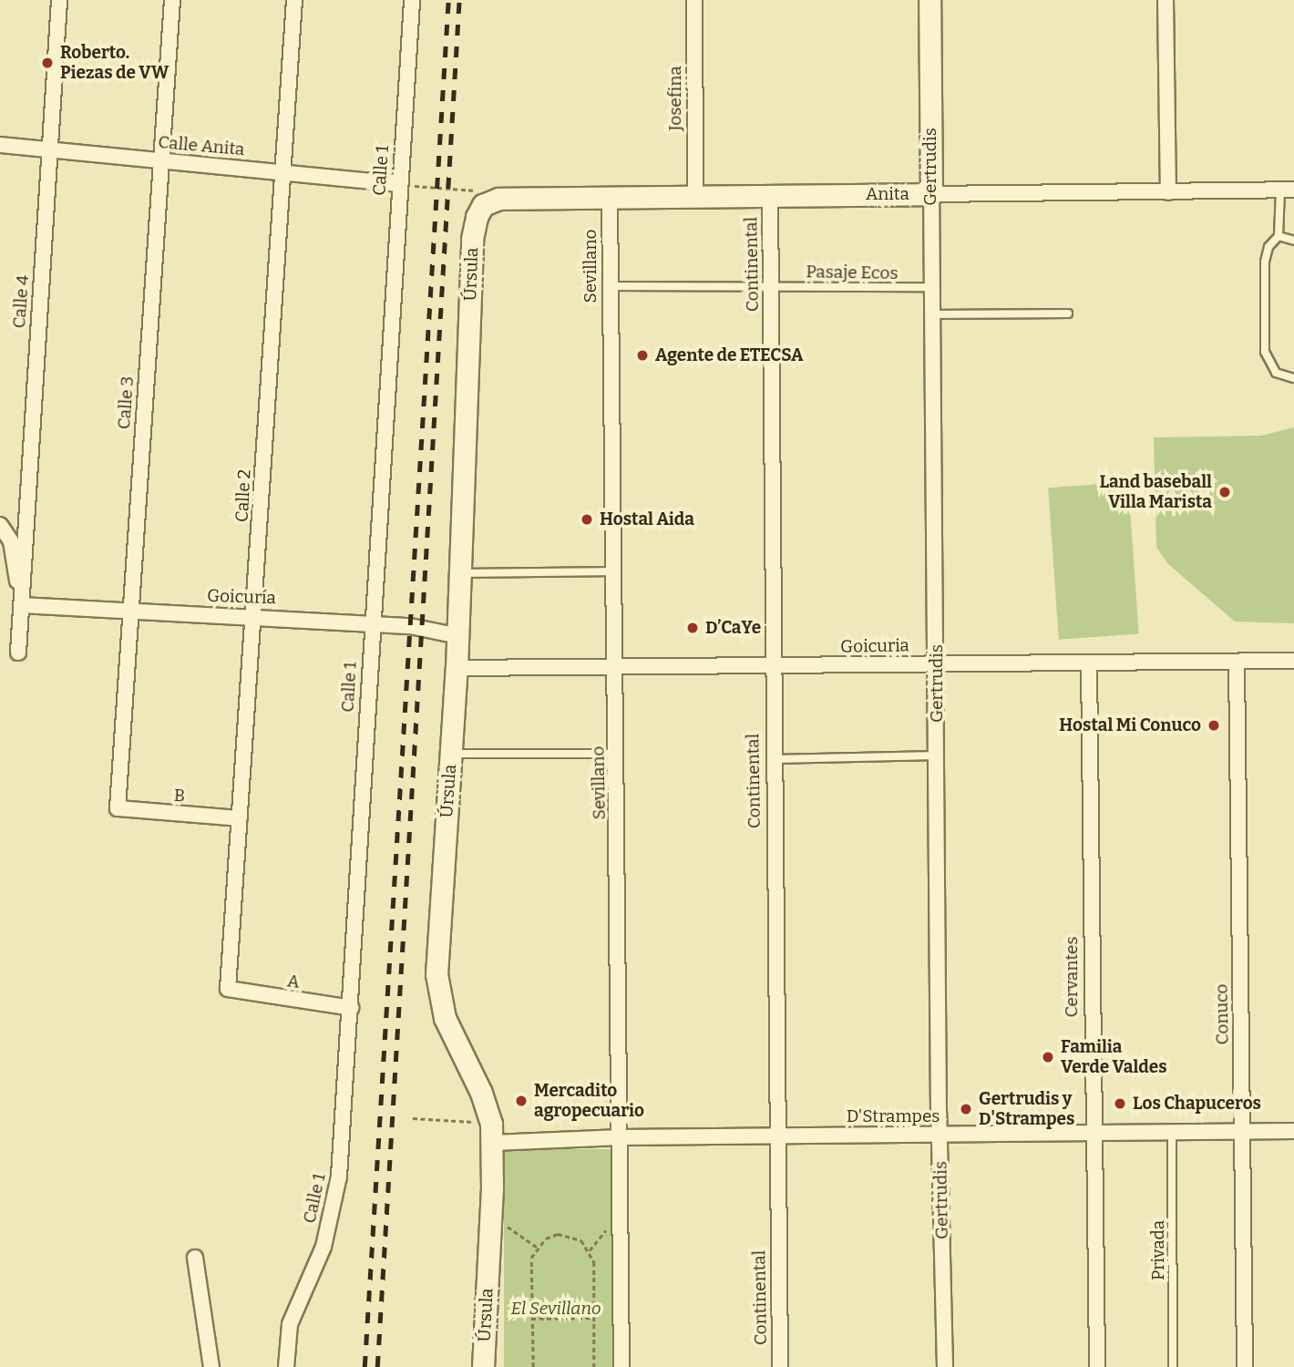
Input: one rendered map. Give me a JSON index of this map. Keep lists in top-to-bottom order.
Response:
{
  "streets": {
    "street": [
      "Josefina",
      "Calle Anita",
      "Gertrudis",
      "Calle 1",
      "Anita",
      "Continental",
      "Sevillano",
      "Úrsula",
      "Calle 4",
      "Calle 3",
      "Calle 2",
      "Goicuría",
      "Goicuria",
      "B",
      "Cervantes",
      "A",
      "Conuco",
      "D'Strampes"
    ],
    "lane": ["Pasaje Ecos", "Privada"]
  },
  "crossings": [
    ["Josefina", "Anita"],
    ["Calle Anita", "Calle 1"],
    ["Calle Anita", "Calle 4"],
    ["Calle Anita", "Calle 3"],
    ["Calle Anita", "Calle 2"],
    ["Gertrudis", "Anita"],
    ["Gertrudis", "Pasaje Ecos"],
    ["Gertrudis", "Goicuria"],
    ["Gertrudis", "D'Strampes"],
    ["Calle 1", "Goicuría"],
    ["Calle 1", "A"],
    ["Anita", "Continental"],
    ["Anita", "Sevillano"],
    ["Anita", "Úrsula"],
    ["Continental", "Pasaje Ecos"],
    ["Continental", "Goicuria"],
    ["Continental", "D'Strampes"],
    ["Sevillano", "Pasaje Ecos"],
    ["Sevillano", "Goicuria"],
    ["Sevillano", "D'Strampes"],
    ["Úrsula", "Goicuría"],
    ["Úrsula", "Goicuria"],
    ["Úrsula", "D'Strampes"],
    ["Calle 4", "Goicuría"],
    ["Calle 3", "Goicuría"],
    ["Calle 3", "B"],
    ["Calle 2", "Goicuría"],
    ["Calle 2", "B"],
    ["Calle 2", "A"],
    ["Goicuria", "Cervantes"],
    ["Goicuria", "Conuco"],
    ["Cervantes", "D'Strampes"],
    ["Conuco", "D'Strampes"],
    ["D'Strampes", "Privada"]
  ],
  "parks": ["El Sevillano"],
  "places": [
    "Roberto. Piezas de VW",
    "Agente de ETECSA",
    "Land baseball Villa Marista",
    "Hostal Aida",
    "D’CaYe",
    "Hostal Mi Conuco",
    "Familia Verde Valdes",
    "Mercadito agropecuario",
    "Los Chapuceros",
    "Gertrudis y D'Strampes"
  ]
}
